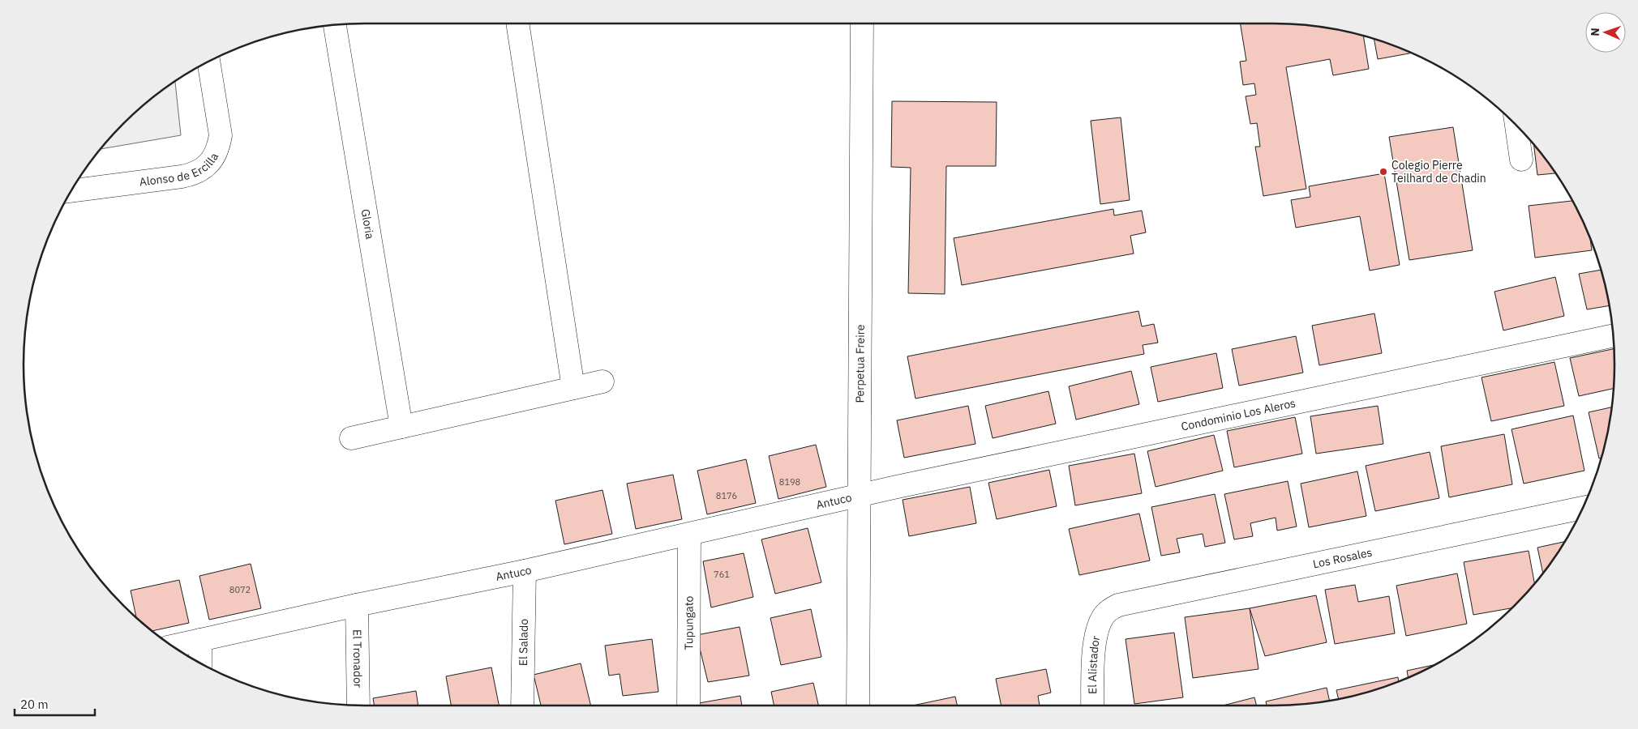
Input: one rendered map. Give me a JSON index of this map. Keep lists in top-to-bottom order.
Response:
{
  "streets": {
    "street": [
      "Alonso de Ercilla",
      "Gloria",
      "Perpetua Freire",
      "Condominio Los Aleros",
      "Antuco",
      "Los Rosales",
      "Tupungato",
      "El Salado",
      "El Tronador",
      "El Alistador"
    ]
  },
  "crossings": [
    ["Perpetua Freire", "Condominio Los Aleros"],
    ["Perpetua Freire", "Antuco"],
    ["Condominio Los Aleros", "Antuco"],
    ["Antuco", "Tupungato"],
    ["Antuco", "El Salado"],
    ["Antuco", "El Tronador"],
    ["Los Rosales", "El Alistador"]
  ],
  "places": ["Colegio Pierre Teilhard de Chadin"],
  "house_numbers": [
    "8198",
    "8176",
    "761",
    "8072"
  ],
  "scale_bar": "20 m",
  "north": "left"
}
